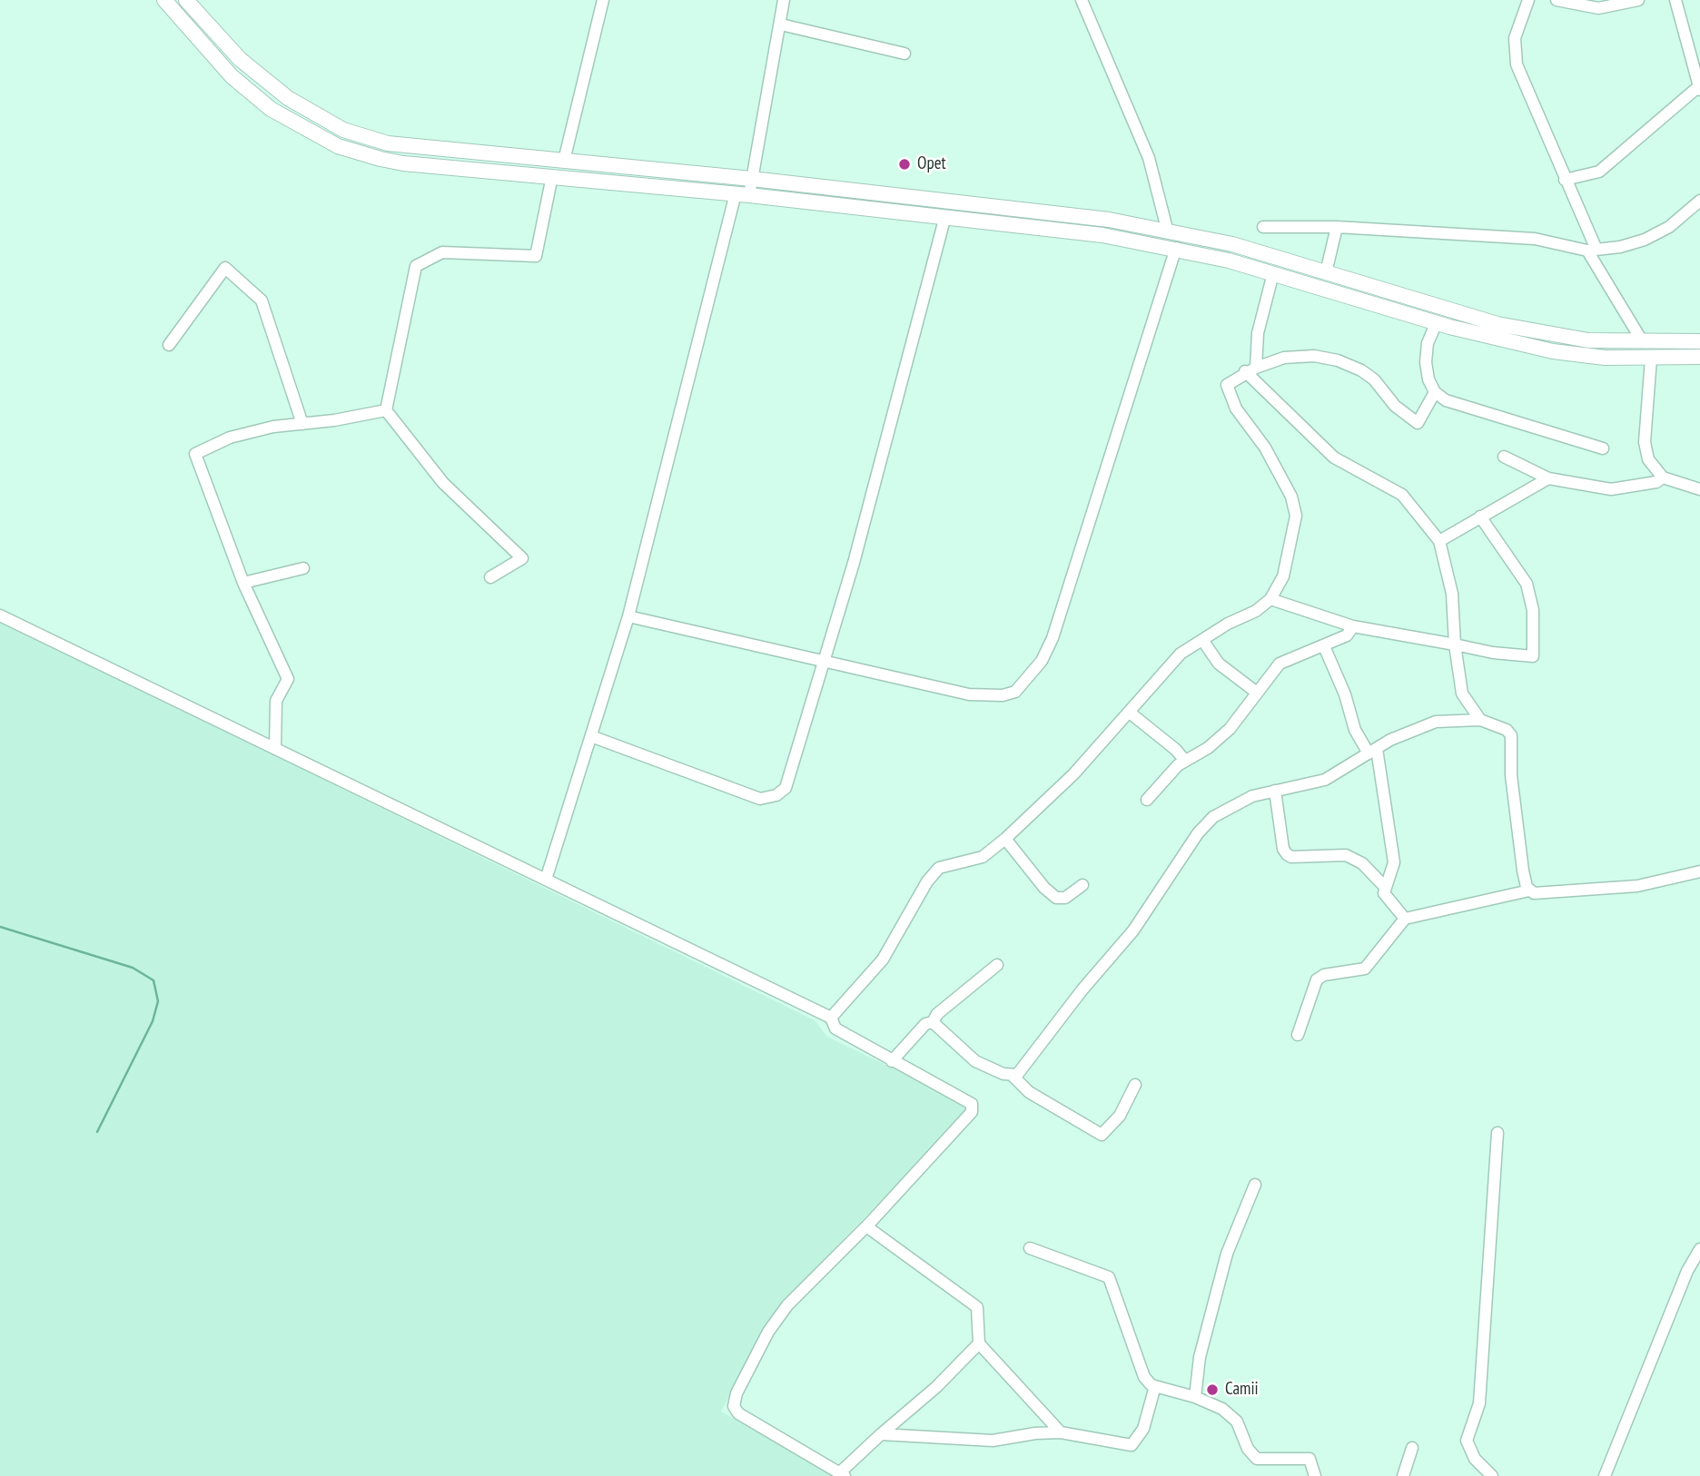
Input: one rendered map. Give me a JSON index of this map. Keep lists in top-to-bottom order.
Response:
{
  "places": ["Opet", "Camii"]
}
